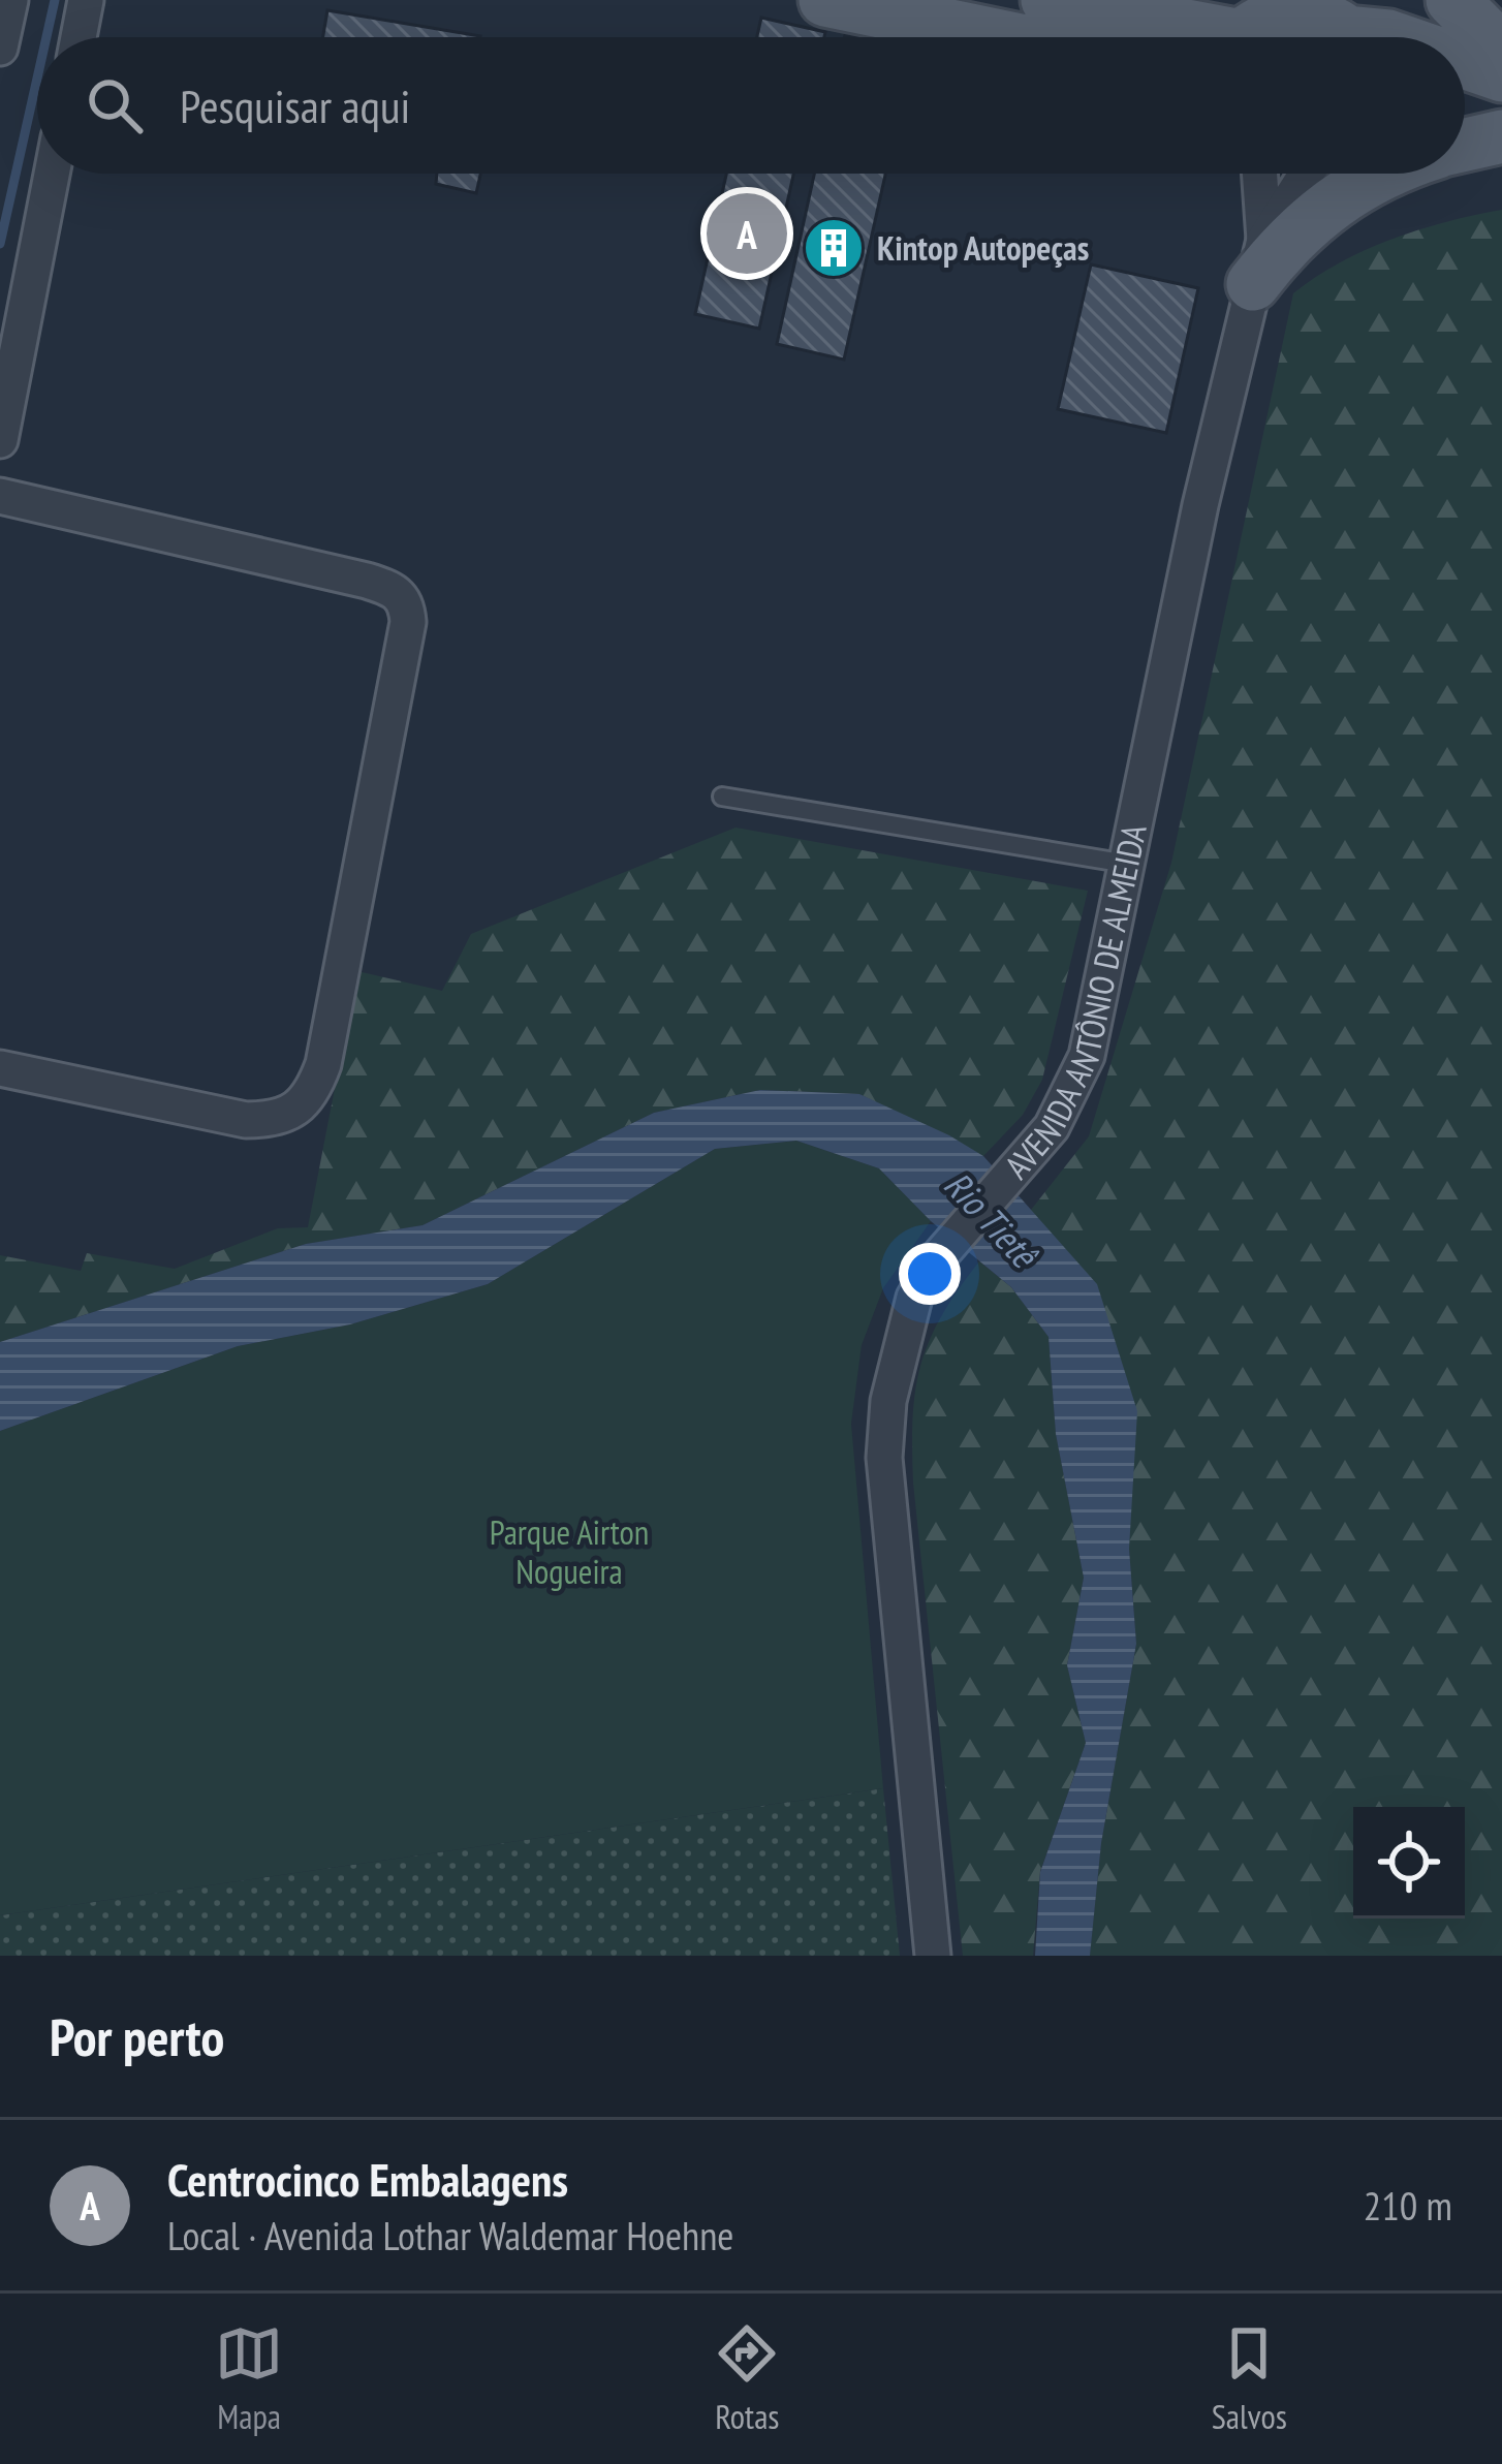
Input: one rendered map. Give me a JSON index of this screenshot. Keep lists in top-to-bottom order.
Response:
{
  "streets": {
    "street": ["AVENIDA ANTÔNIO DE ALMEIDA"]
  },
  "water": ["Rio Tietê"],
  "parks": ["Parque Airton Nogueira"],
  "places": {
    "building": ["Kintop Autopeças"]
  },
  "page": {
    "search": "Pesquisar aqui",
    "pins": "A",
    "heading": "Por perto",
    "list": [
      {
        "mark": "A",
        "name": "Centrocinco Embalagens",
        "note": "Local · Avenida Lothar Waldemar Hoehne",
        "value": "210 m"
      }
    ],
    "nav": ["Mapa", "Rotas", "Salvos"]
  }
}
